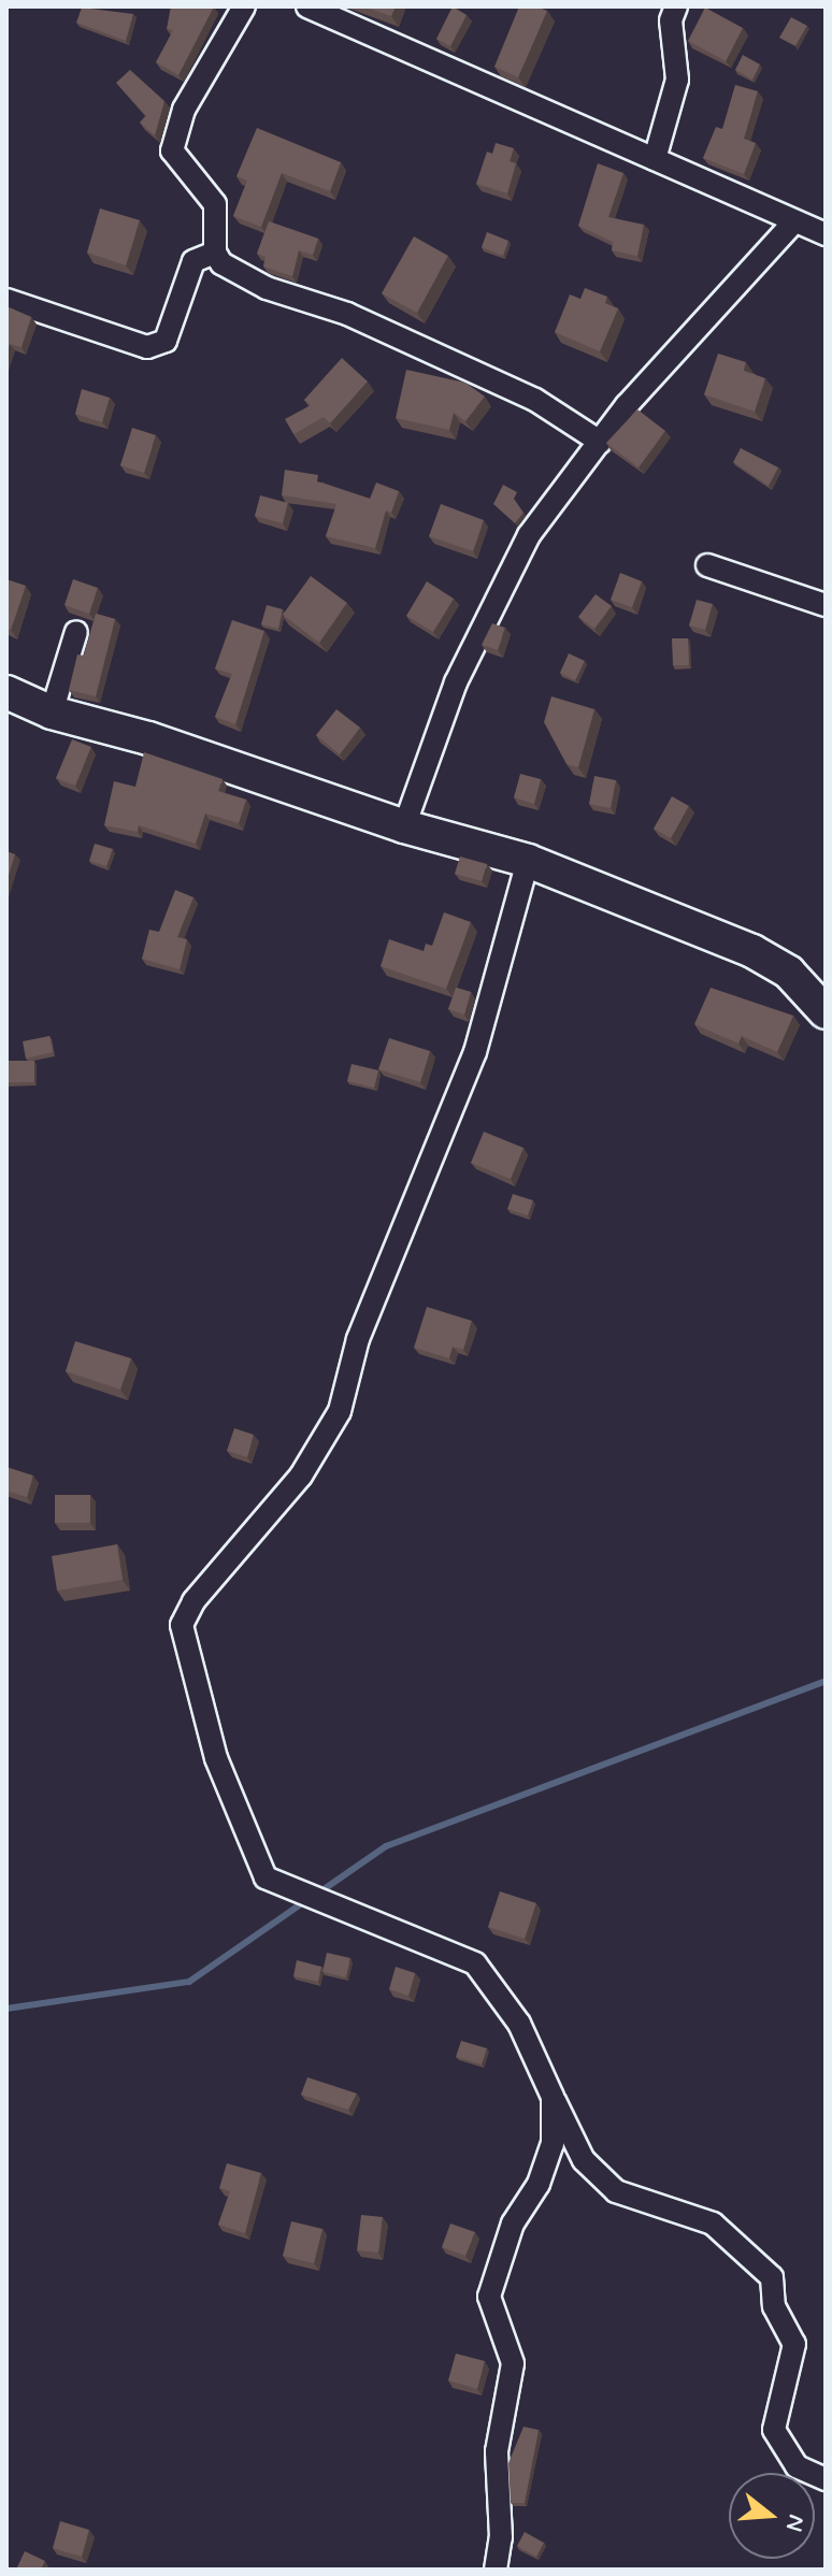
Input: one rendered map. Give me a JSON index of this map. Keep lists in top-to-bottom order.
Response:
{
  "north": "right"
}
